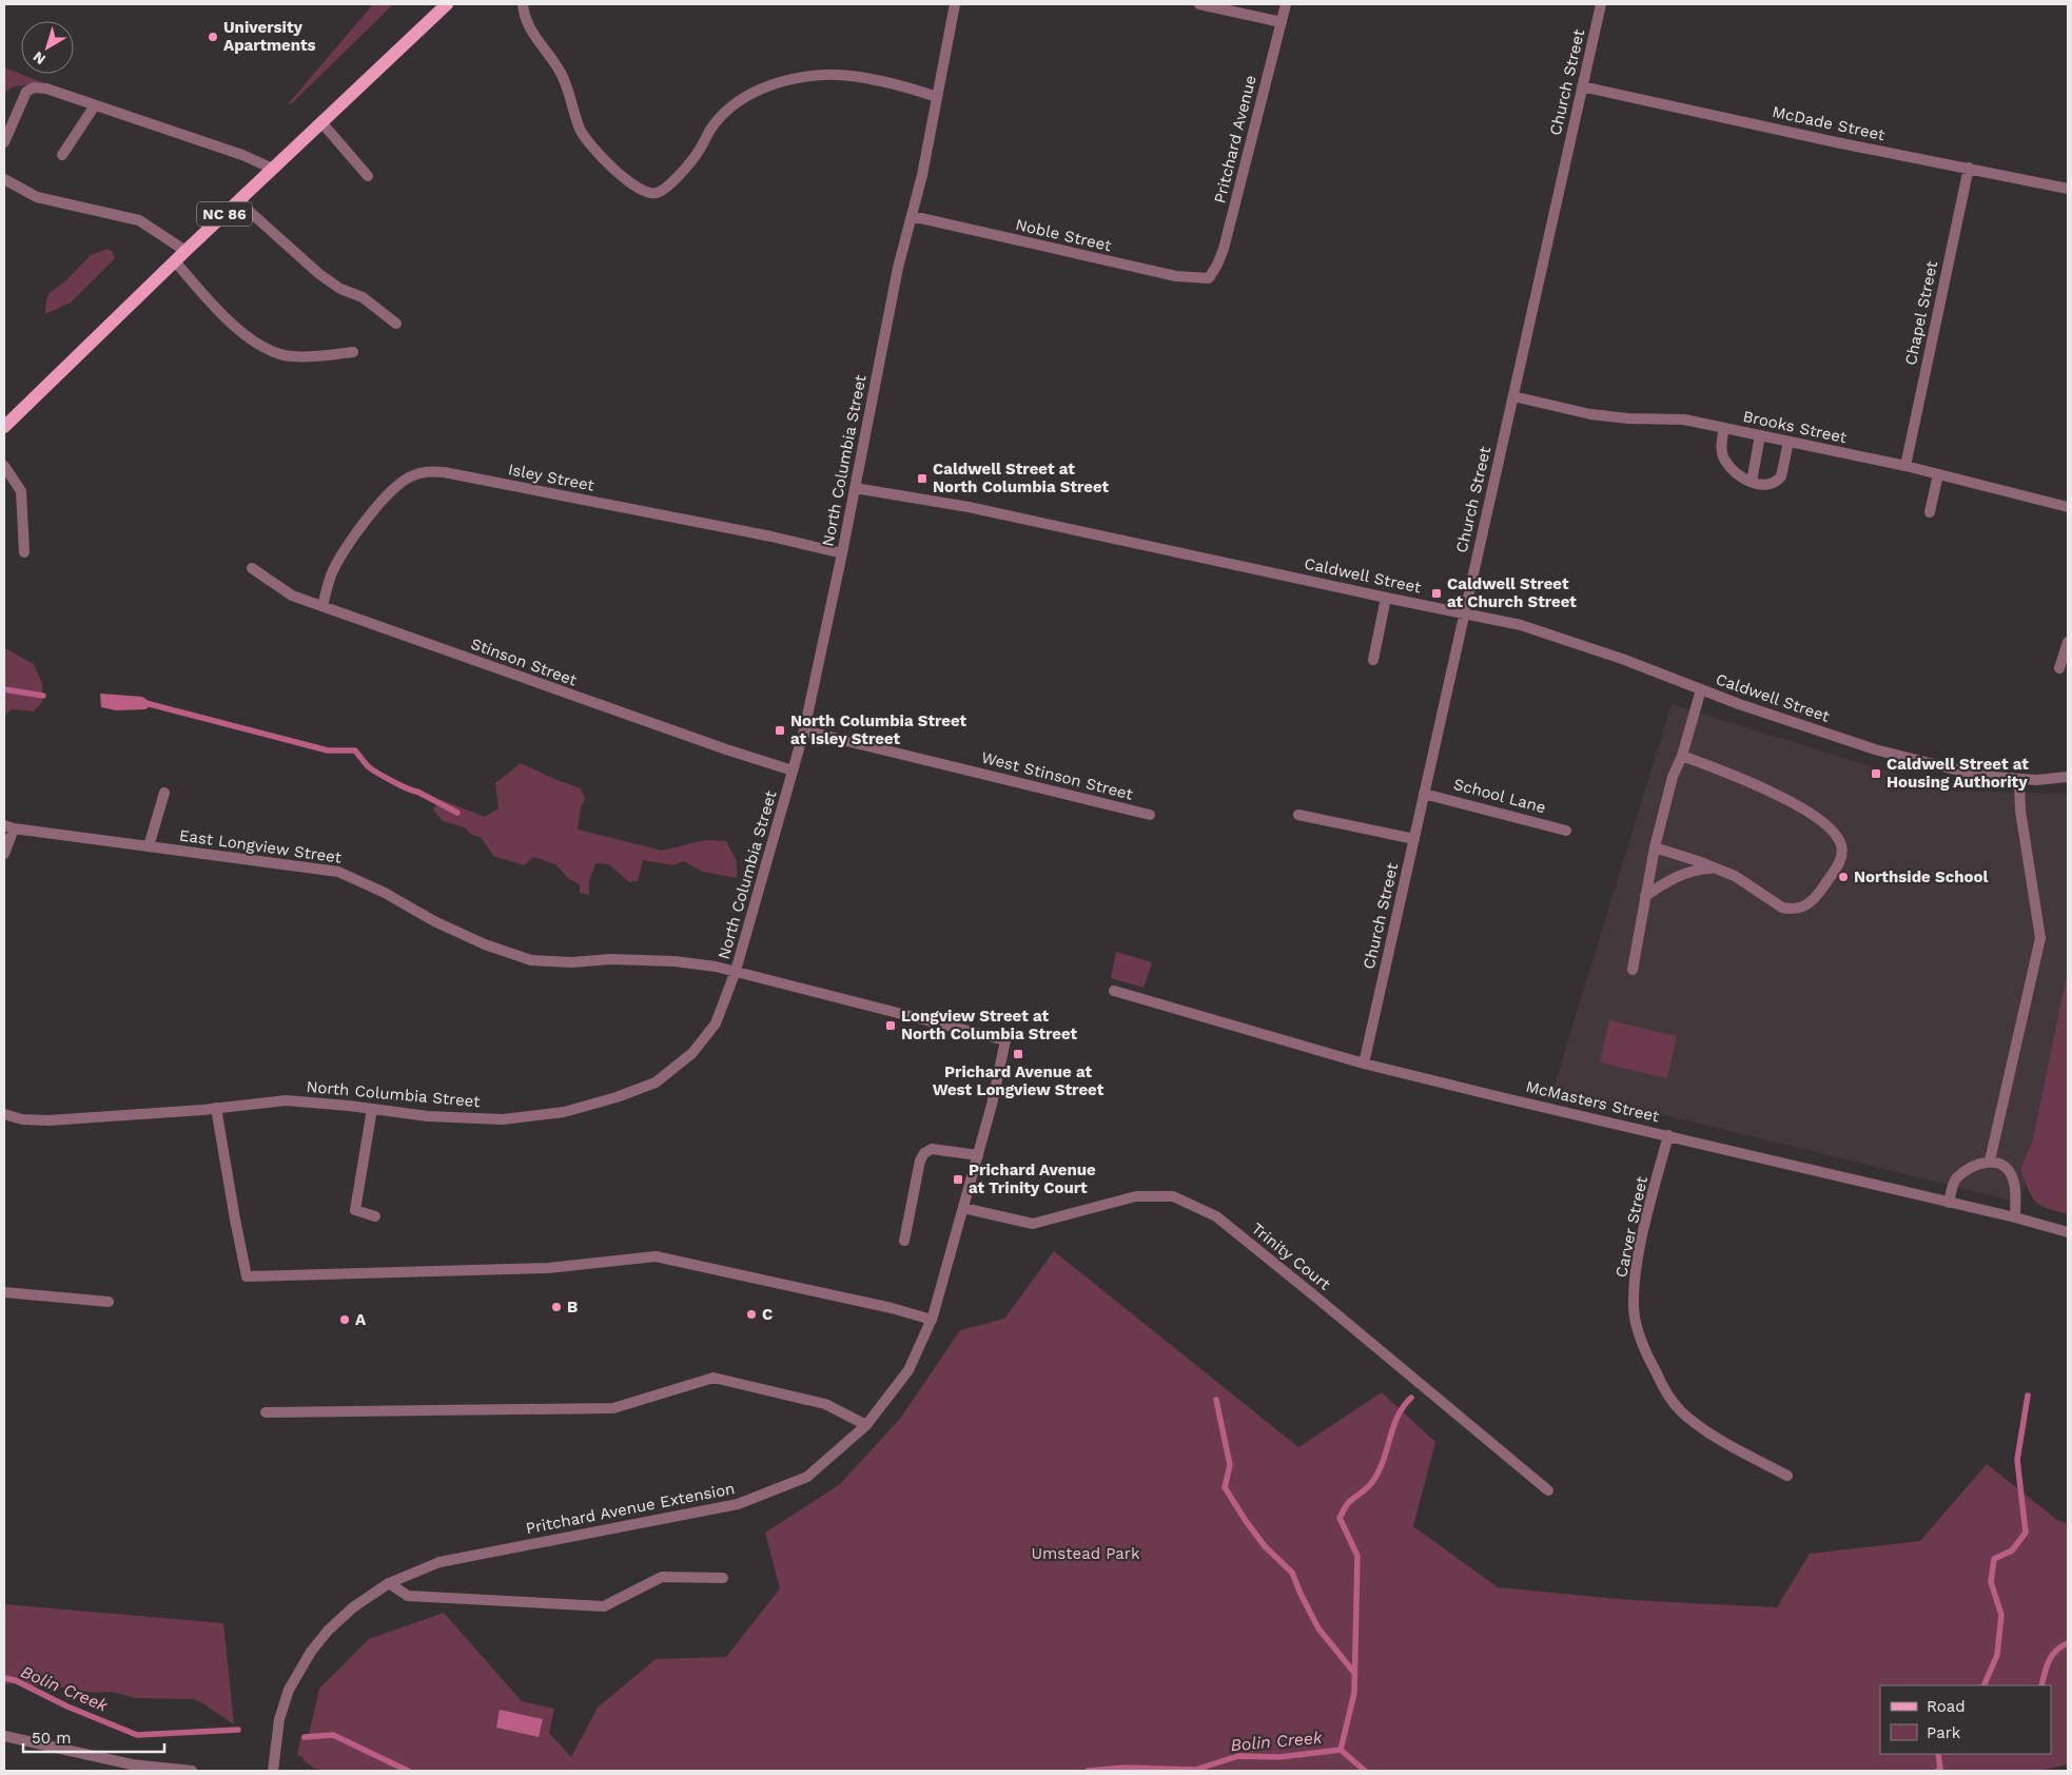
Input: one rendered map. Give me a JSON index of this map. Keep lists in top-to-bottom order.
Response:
{
  "streets": {
    "main road": ["NC 86"],
    "street": [
      "Church Street",
      "McDade Street",
      "Pritchard Avenue",
      "Noble Street",
      "Chapel Street",
      "Brooks Street",
      "North Columbia Street",
      "Isley Street",
      "Caldwell Street",
      "Stinson Street",
      "West Stinson Street",
      "School Lane",
      "East Longview Street",
      "McMasters Street",
      "Carver Street",
      "Trinity Court",
      "Pritchard Avenue Extension"
    ]
  },
  "crossings": [
    ["Church Street", "McDade Street"],
    ["Church Street", "Brooks Street"],
    ["Church Street", "Caldwell Street"],
    ["Church Street", "School Lane"],
    ["Church Street", "McMasters Street"],
    ["McDade Street", "Chapel Street"],
    ["Pritchard Avenue", "Noble Street"],
    ["Noble Street", "North Columbia Street"],
    ["Chapel Street", "Brooks Street"],
    ["North Columbia Street", "Isley Street"],
    ["North Columbia Street", "Caldwell Street"],
    ["North Columbia Street", "Stinson Street"],
    ["North Columbia Street", "West Stinson Street"],
    ["North Columbia Street", "East Longview Street"],
    ["Isley Street", "Stinson Street"],
    ["East Longview Street", "Pritchard Avenue Extension"],
    ["McMasters Street", "Carver Street"],
    ["Trinity Court", "Pritchard Avenue Extension"]
  ],
  "water": ["Bolin Creek"],
  "parks": ["Umstead Park"],
  "places": {
    "other": [
      "University Apartments",
      "Northside School",
      "B",
      "C",
      "A"
    ],
    "transit": [
      "Caldwell Street at North Columbia Street",
      "Caldwell Street at Church Street",
      "North Columbia Street at Isley Street",
      "Caldwell Street at Housing Authority",
      "Longview Street at North Columbia Street",
      "Prichard Avenue at West Longview Street",
      "Prichard Avenue at Trinity Court"
    ]
  },
  "legend": ["Road", "Park"],
  "scale_bar": "50 m",
  "north": "bottom left"
}
